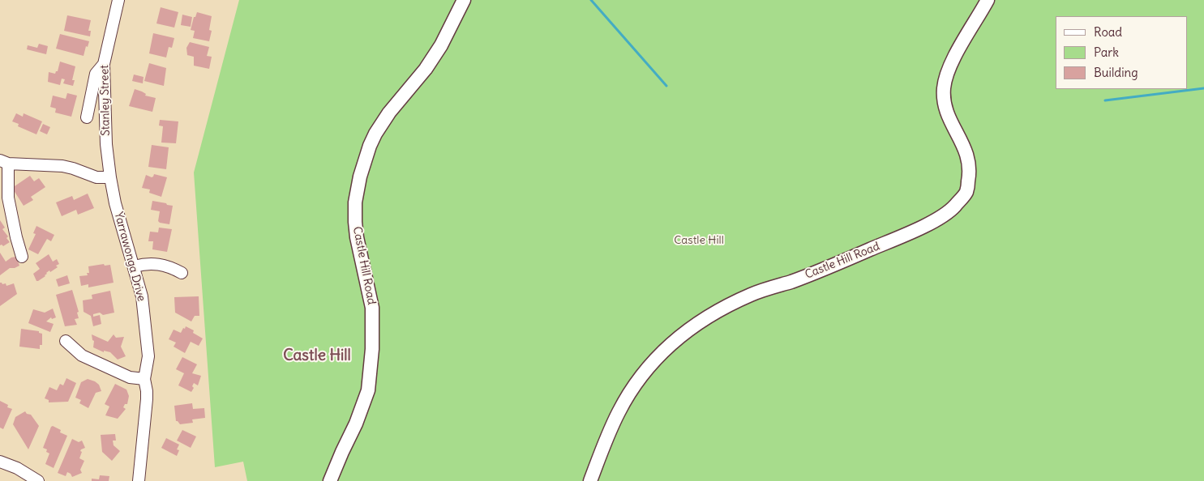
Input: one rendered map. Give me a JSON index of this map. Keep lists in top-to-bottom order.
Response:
{
  "streets": {
    "main road": ["Castle Hill Road"],
    "street": ["Stanley Street", "Yarrawonga Drive"]
  },
  "crossings": [
    ["Stanley Street", "Yarrawonga Drive"]
  ],
  "districts": ["Castle Hill"],
  "parks": ["Castle Hill"],
  "legend": ["Road", "Park", "Building"]
}
